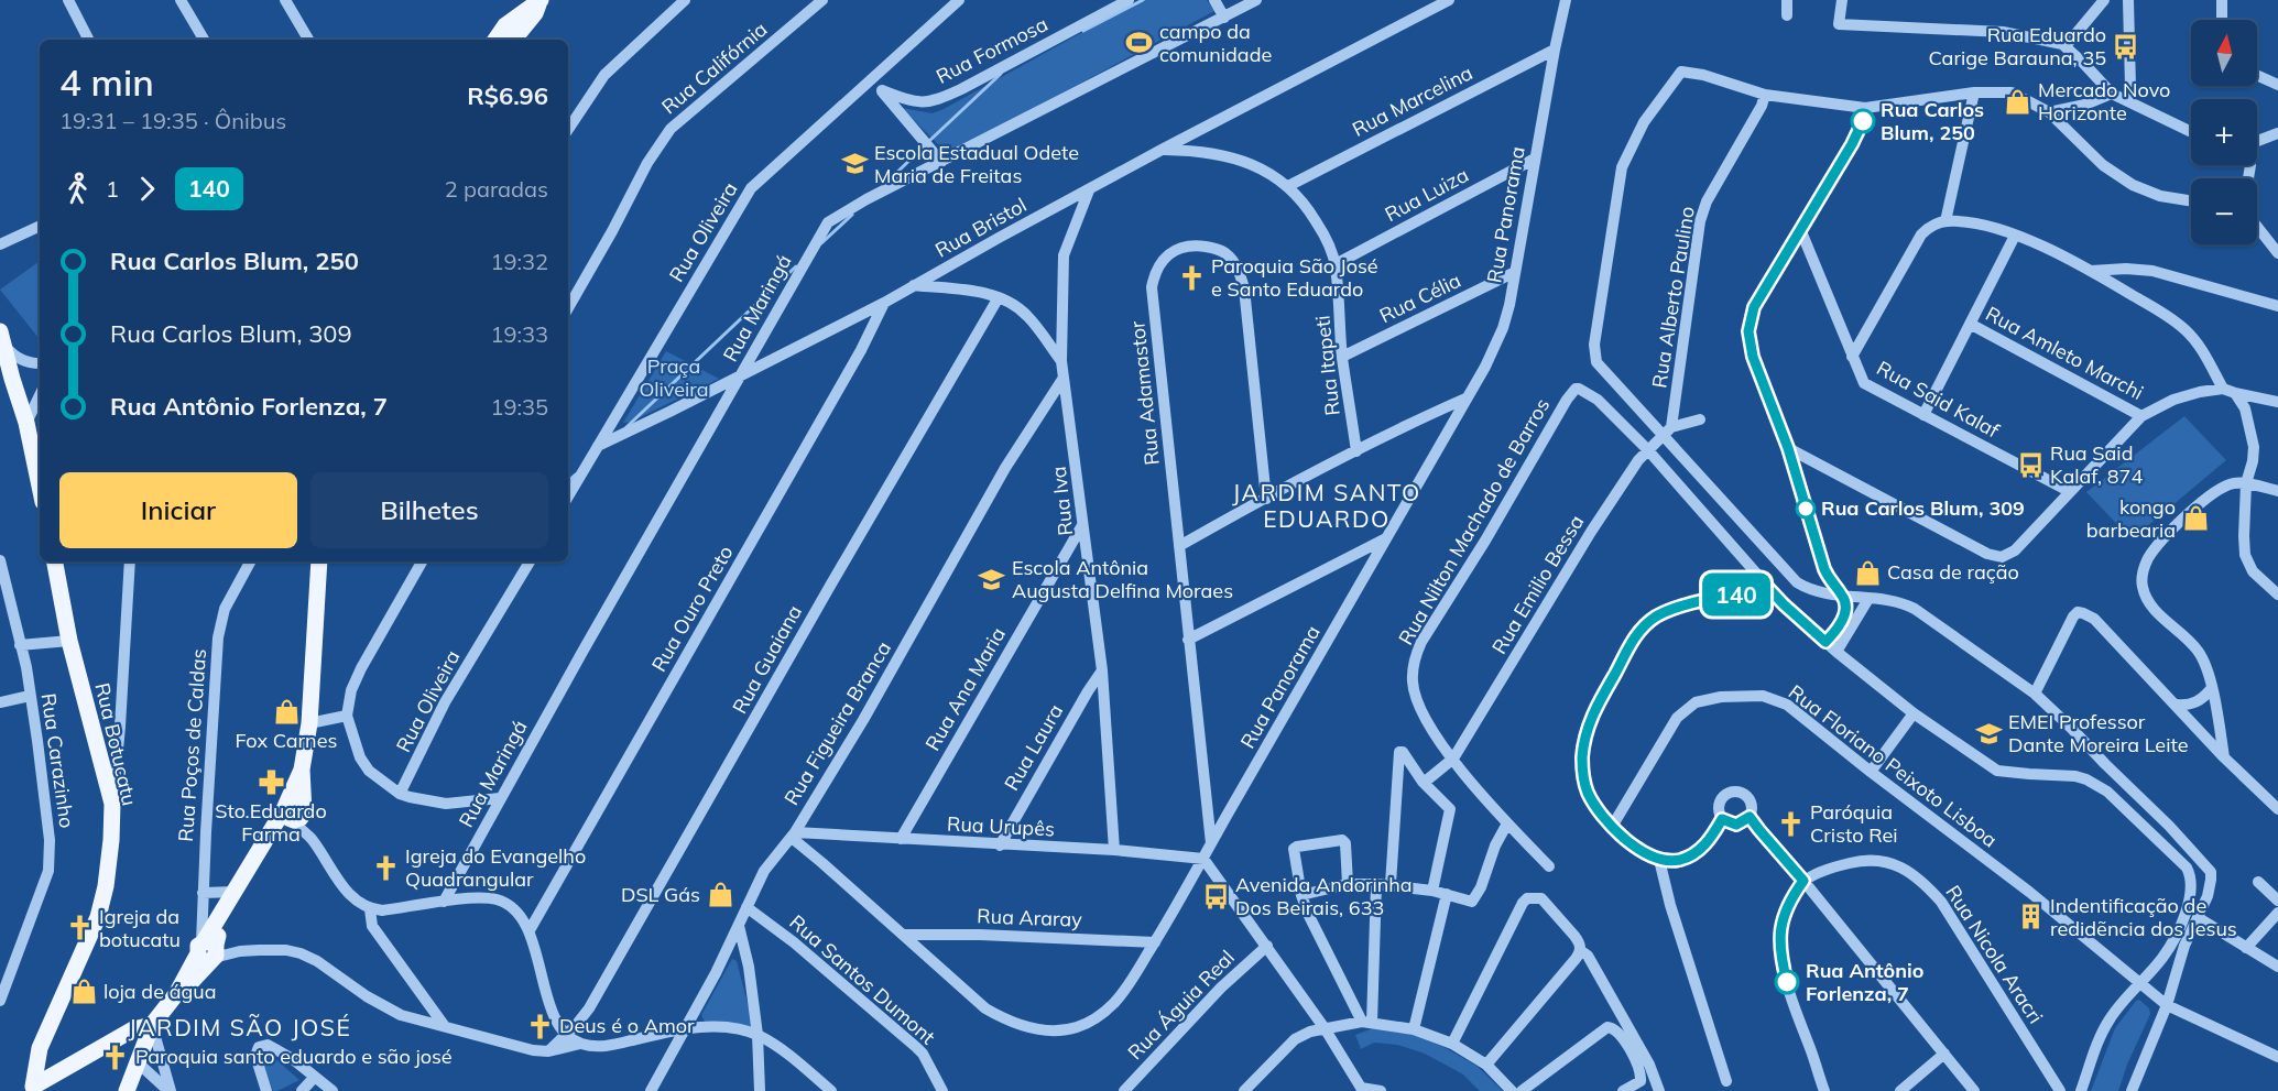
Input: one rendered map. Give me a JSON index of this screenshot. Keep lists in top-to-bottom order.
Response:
{
  "streets": {
    "main road": ["Rua Botucatu"],
    "street": [
      "Rua Formosa",
      "Rua Califórnia",
      "Rua Marcelina",
      "Rua Luiza",
      "Rua Panorama",
      "Rua Bristol",
      "Rua Oliveira",
      "Rua Alberto Paulino",
      "Rua Célia",
      "Rua Maringá",
      "Rua Amleto Marchi",
      "Rua Itapeti",
      "Rua Adamastor",
      "Rua Said Kalaf",
      "Rua Iva",
      "Rua Nilton Machado de Barros",
      "Rua Emilio Bessa",
      "Rua Ouro Preto",
      "Rua Guaiana",
      "Rua Ana Maria",
      "Rua Figueira Branca",
      "Rua Poços de Caldas",
      "Rua Laura",
      "Rua Carazinho",
      "Rua Floriano Peixoto Lisboa",
      "Rua Urupês",
      "Rua Araray",
      "Rua Nicola Aracri",
      "Rua Santos Dumont",
      "Rua Águia Real"
    ]
  },
  "crossings": [
    ["Rua Marcelina", "Rua Panorama"],
    ["Rua Marcelina", "Rua Itapeti"],
    ["Rua Luiza", "Rua Panorama"],
    ["Rua Luiza", "Rua Itapeti"],
    ["Rua Panorama", "Rua Célia"],
    ["Rua Panorama", "Rua Adamastor"],
    ["Rua Panorama", "Rua Figueira Branca"],
    ["Rua Panorama", "Rua Urupês"],
    ["Rua Panorama", "Rua Araray"],
    ["Rua Bristol", "Rua Oliveira"],
    ["Rua Bristol", "Rua Maringá"],
    ["Rua Bristol", "Rua Itapeti"],
    ["Rua Bristol", "Rua Iva"],
    ["Rua Bristol", "Rua Ouro Preto"],
    ["Rua Alberto Paulino", "Rua Emilio Bessa"],
    ["Rua Célia", "Rua Itapeti"],
    ["Rua Iva", "Rua Ana Maria"],
    ["Rua Iva", "Rua Figueira Branca"],
    ["Rua Iva", "Rua Laura"],
    ["Rua Iva", "Rua Urupês"],
    ["Rua Nilton Machado de Barros", "Rua Emilio Bessa"],
    ["Rua Ana Maria", "Rua Urupês"],
    ["Rua Figueira Branca", "Rua Urupês"],
    ["Rua Figueira Branca", "Rua Santos Dumont"],
    ["Rua Laura", "Rua Urupês"]
  ],
  "districts": ["JARDIM SANTO EDUARDO", "JARDIM SÃO JOSÉ"],
  "parks": ["Praça Oliveira"],
  "places": {
    "sports": ["campo da comunidade"],
    "bus stop": ["Rua Eduardo Carige Barauna, 35", "Rua Said Kalaf, 874", "Avenida Andorinha Dos Beirais, 633"],
    "shop": [
      "Mercado Novo Horizonte",
      "kongo barbearia",
      "Casa de ração",
      "Fox Carnes",
      "DSL Gás",
      "loja de água"
    ],
    "other": ["Rua Carlos Blum, 250", "Rua Carlos Blum, 309", "Rua Antônio Forlenza, 7"],
    "school or university": ["Escola Estadual Odete Maria de Freitas", "Escola Antônia Augusta Delfina Moraes", "EMEI Professor Dante Moreira Leite"],
    "church": [
      "Paroquia São José e Santo Eduardo",
      "Paróquia Cristo Rei",
      "Igreja do Evangelho Quadrangular",
      "Igreja da botucatu",
      "Deus é o Amor",
      "Paroquia santo eduardo e são josé"
    ],
    "pharmacy": ["Sto.Eduardo Farma"],
    "building": ["Indentificação de redidẽncia dos Jesus"]
  },
  "lines": ["bus line 140"],
  "north": "top",
  "page": {
    "on_map": "140",
    "map_buttons": ["+", "−"],
    "heading": ["4 min", "19:31 – 19:35 · Ônibus", "R$6.96"],
    "legs": ["1", "140", "2 paradas"],
    "list": [
      {
        "name": "Rua Carlos Blum, 250",
        "value": "19:32"
      },
      {
        "name": "Rua Carlos Blum, 309",
        "value": "19:33"
      },
      {
        "name": "Rua Antônio Forlenza, 7",
        "value": "19:35"
      }
    ],
    "buttons": ["Iniciar", "Bilhetes"]
  }
}
